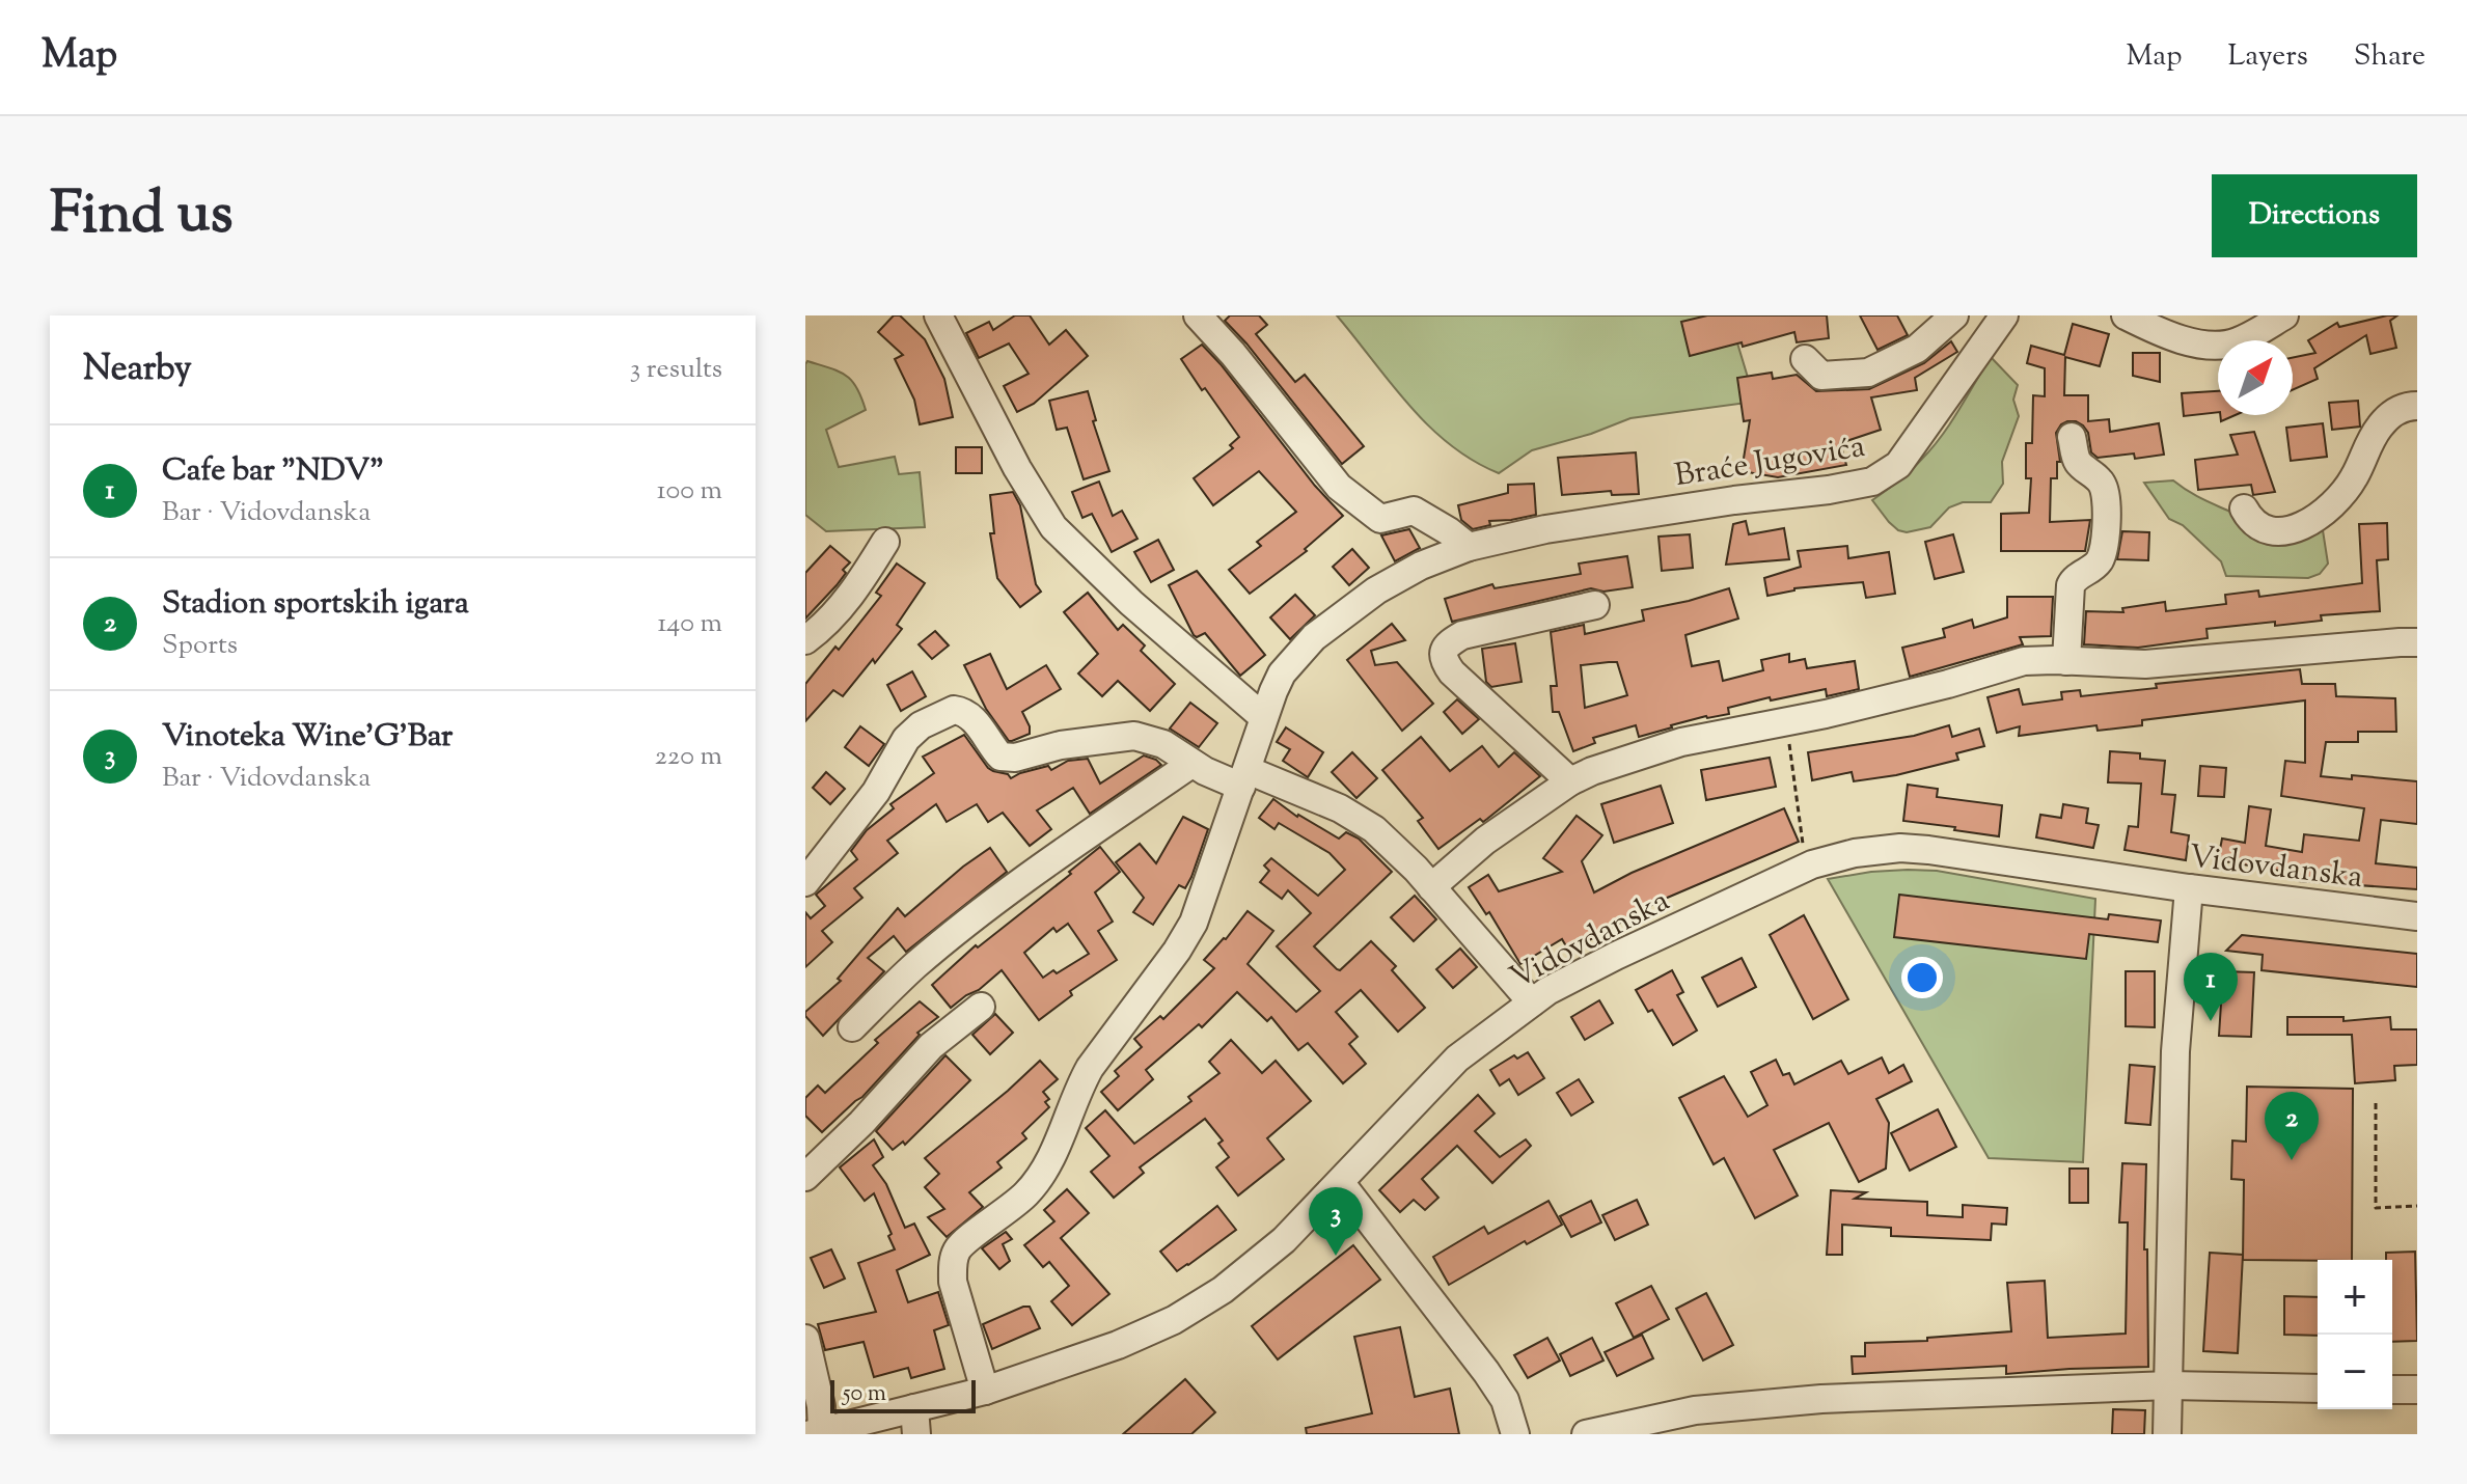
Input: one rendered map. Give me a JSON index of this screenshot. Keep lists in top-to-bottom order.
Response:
{
  "streets": {
    "street": ["Braće Jugovića", "Vidovdanska"]
  },
  "crossings": [
    ["Braće Jugovića", "Vidovdanska"]
  ],
  "scale_bar": "50 m",
  "north": "top right",
  "page": {
    "header": "Map",
    "nav": ["Map", "Layers", "Share"],
    "title": "Find us",
    "buttons": "Directions",
    "heading": ["Nearby", "3 results"],
    "list": [
      {
        "mark": "1",
        "name": "Cafe bar \"NDV\"",
        "note": "Bar · Vidovdanska",
        "value": "100 m"
      },
      {
        "mark": "2",
        "name": "Stadion sportskih igara",
        "note": "Sports",
        "value": "140 m"
      },
      {
        "mark": "3",
        "name": "Vinoteka Wine'G'Bar",
        "note": "Bar · Vidovdanska",
        "value": "220 m"
      }
    ],
    "pins": ["1", "2", "3"],
    "map_buttons": ["+", "−"],
    "scale": "50 m"
  }
}
